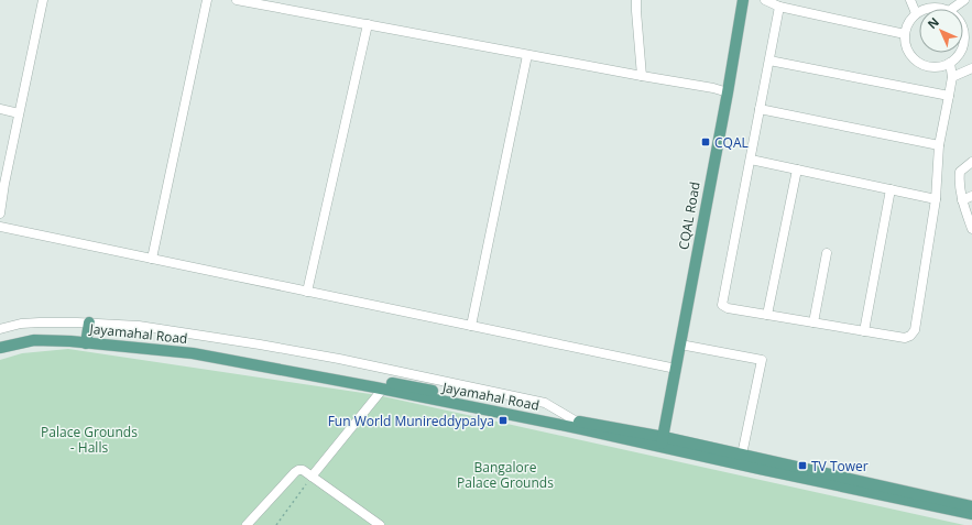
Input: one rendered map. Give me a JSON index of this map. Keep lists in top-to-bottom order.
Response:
{
  "streets": {
    "main road": ["CQAL Road", "Jayamahal Road"]
  },
  "crossings": [
    ["CQAL Road", "Jayamahal Road"]
  ],
  "parks": ["Palace Grounds - Halls", "Bangalore Palace Grounds"],
  "places": {
    "transit": ["CQAL", "Fun World Munireddypalya", "TV Tower"]
  },
  "north": "top left"
}
